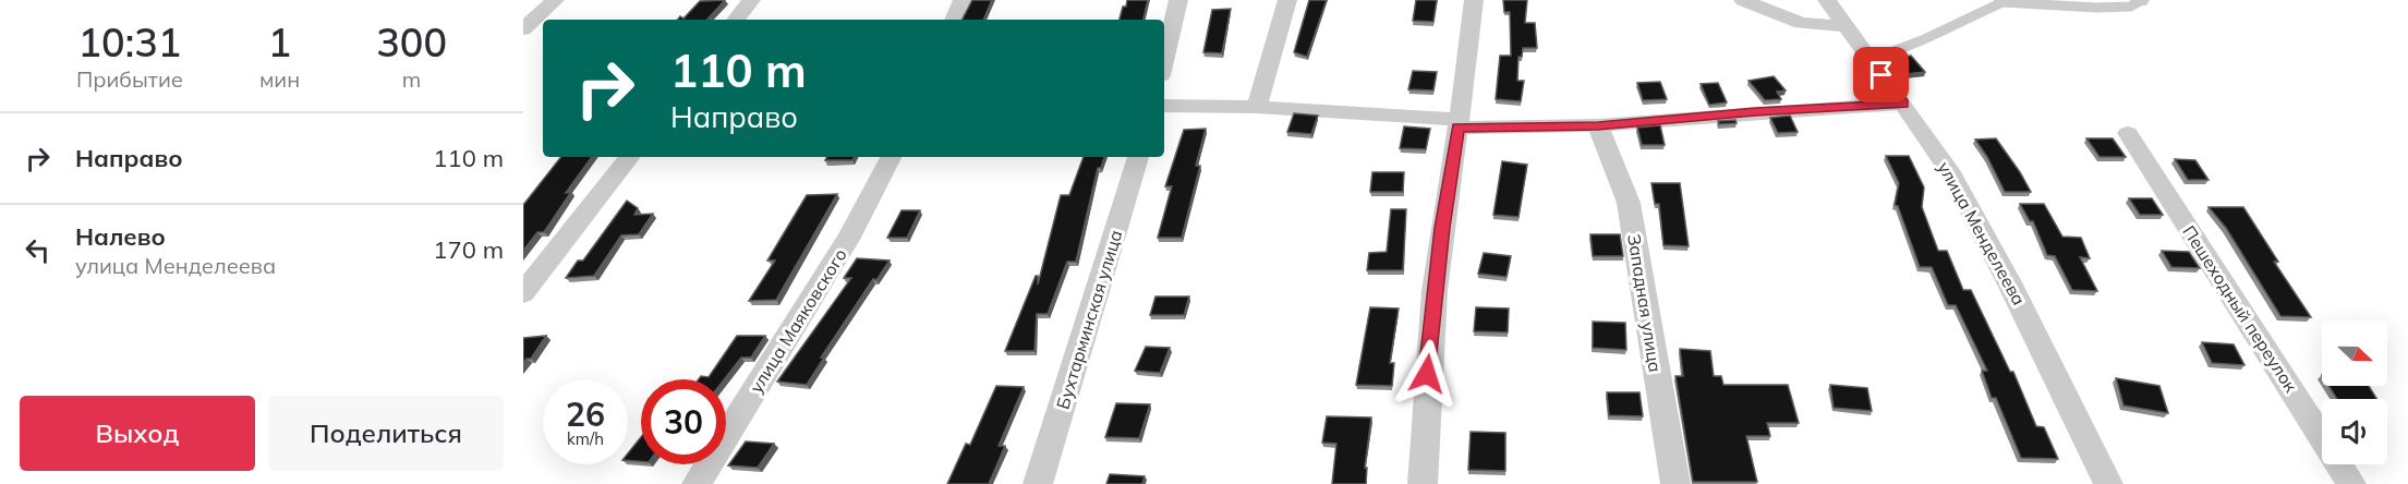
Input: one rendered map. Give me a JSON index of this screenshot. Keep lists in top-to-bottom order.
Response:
{
  "streets": {
    "street": [
      "улица Менделеева",
      "Западная улица",
      "Пешеходный переулок",
      "Бухтарминская улица",
      "улица Маяковского"
    ]
  },
  "north": "right",
  "page": {
    "eta": [
      "10:31",
      "Прибытие",
      "1",
      "мин",
      "300",
      "m"
    ],
    "turn": ["110 m", "Направо"],
    "list": [
      {
        "name": "Направо",
        "value": "110 m"
      },
      {
        "name": "Налево",
        "note": "улица Менделеева",
        "value": "170 m"
      }
    ],
    "speed": "26 km/h",
    "limit": "30",
    "buttons": ["Выход", "Поделиться"]
  }
}
